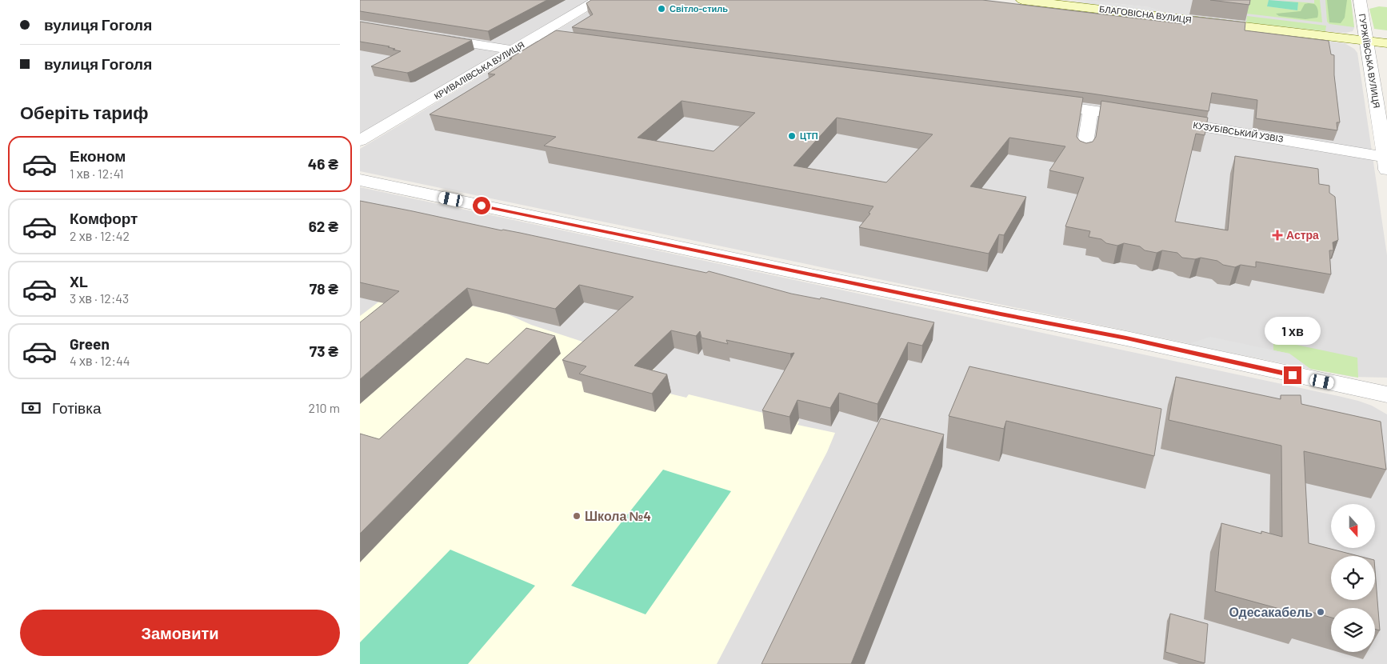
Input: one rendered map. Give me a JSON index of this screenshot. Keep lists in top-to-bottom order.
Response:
{
  "streets": {
    "main road": ["БЛАГОВІСНА ВУЛИЦЯ"],
    "street": ["ГУРЖІЇВСЬКА ВУЛИЦЯ", "КРИВАЛІВСЬКА ВУЛИЦЯ", "КУЗУБІВСЬКИЙ УЗВІЗ"]
  },
  "crossings": [
    ["БЛАГОВІСНА ВУЛИЦЯ", "ГУРЖІЇВСЬКА ВУЛИЦЯ"],
    ["ГУРЖІЇВСЬКА ВУЛИЦЯ", "КУЗУБІВСЬКИЙ УЗВІЗ"]
  ],
  "places": {
    "other": [
      "Світло-стиль",
      "ЦТП",
      "Школа №4",
      "Одесакабель"
    ],
    "health": ["Астра"]
  },
  "north": "bottom",
  "page": {
    "banner": ["вулиця Гоголя", "вулиця Гоголя"],
    "heading": "Оберіть тариф",
    "list": [
      {
        "name": "Економ",
        "note": "1 хв · 12:41",
        "value": "46 ₴"
      },
      {
        "name": "Комфорт",
        "note": "2 хв · 12:42",
        "value": "62 ₴"
      },
      {
        "name": "XL",
        "note": "3 хв · 12:43",
        "value": "78 ₴"
      },
      {
        "name": "Green",
        "note": "4 хв · 12:44",
        "value": "73 ₴"
      }
    ],
    "bubble": "1 хв",
    "pay": ["Готівка", "210 m"],
    "buttons": "Замовити"
  }
}
